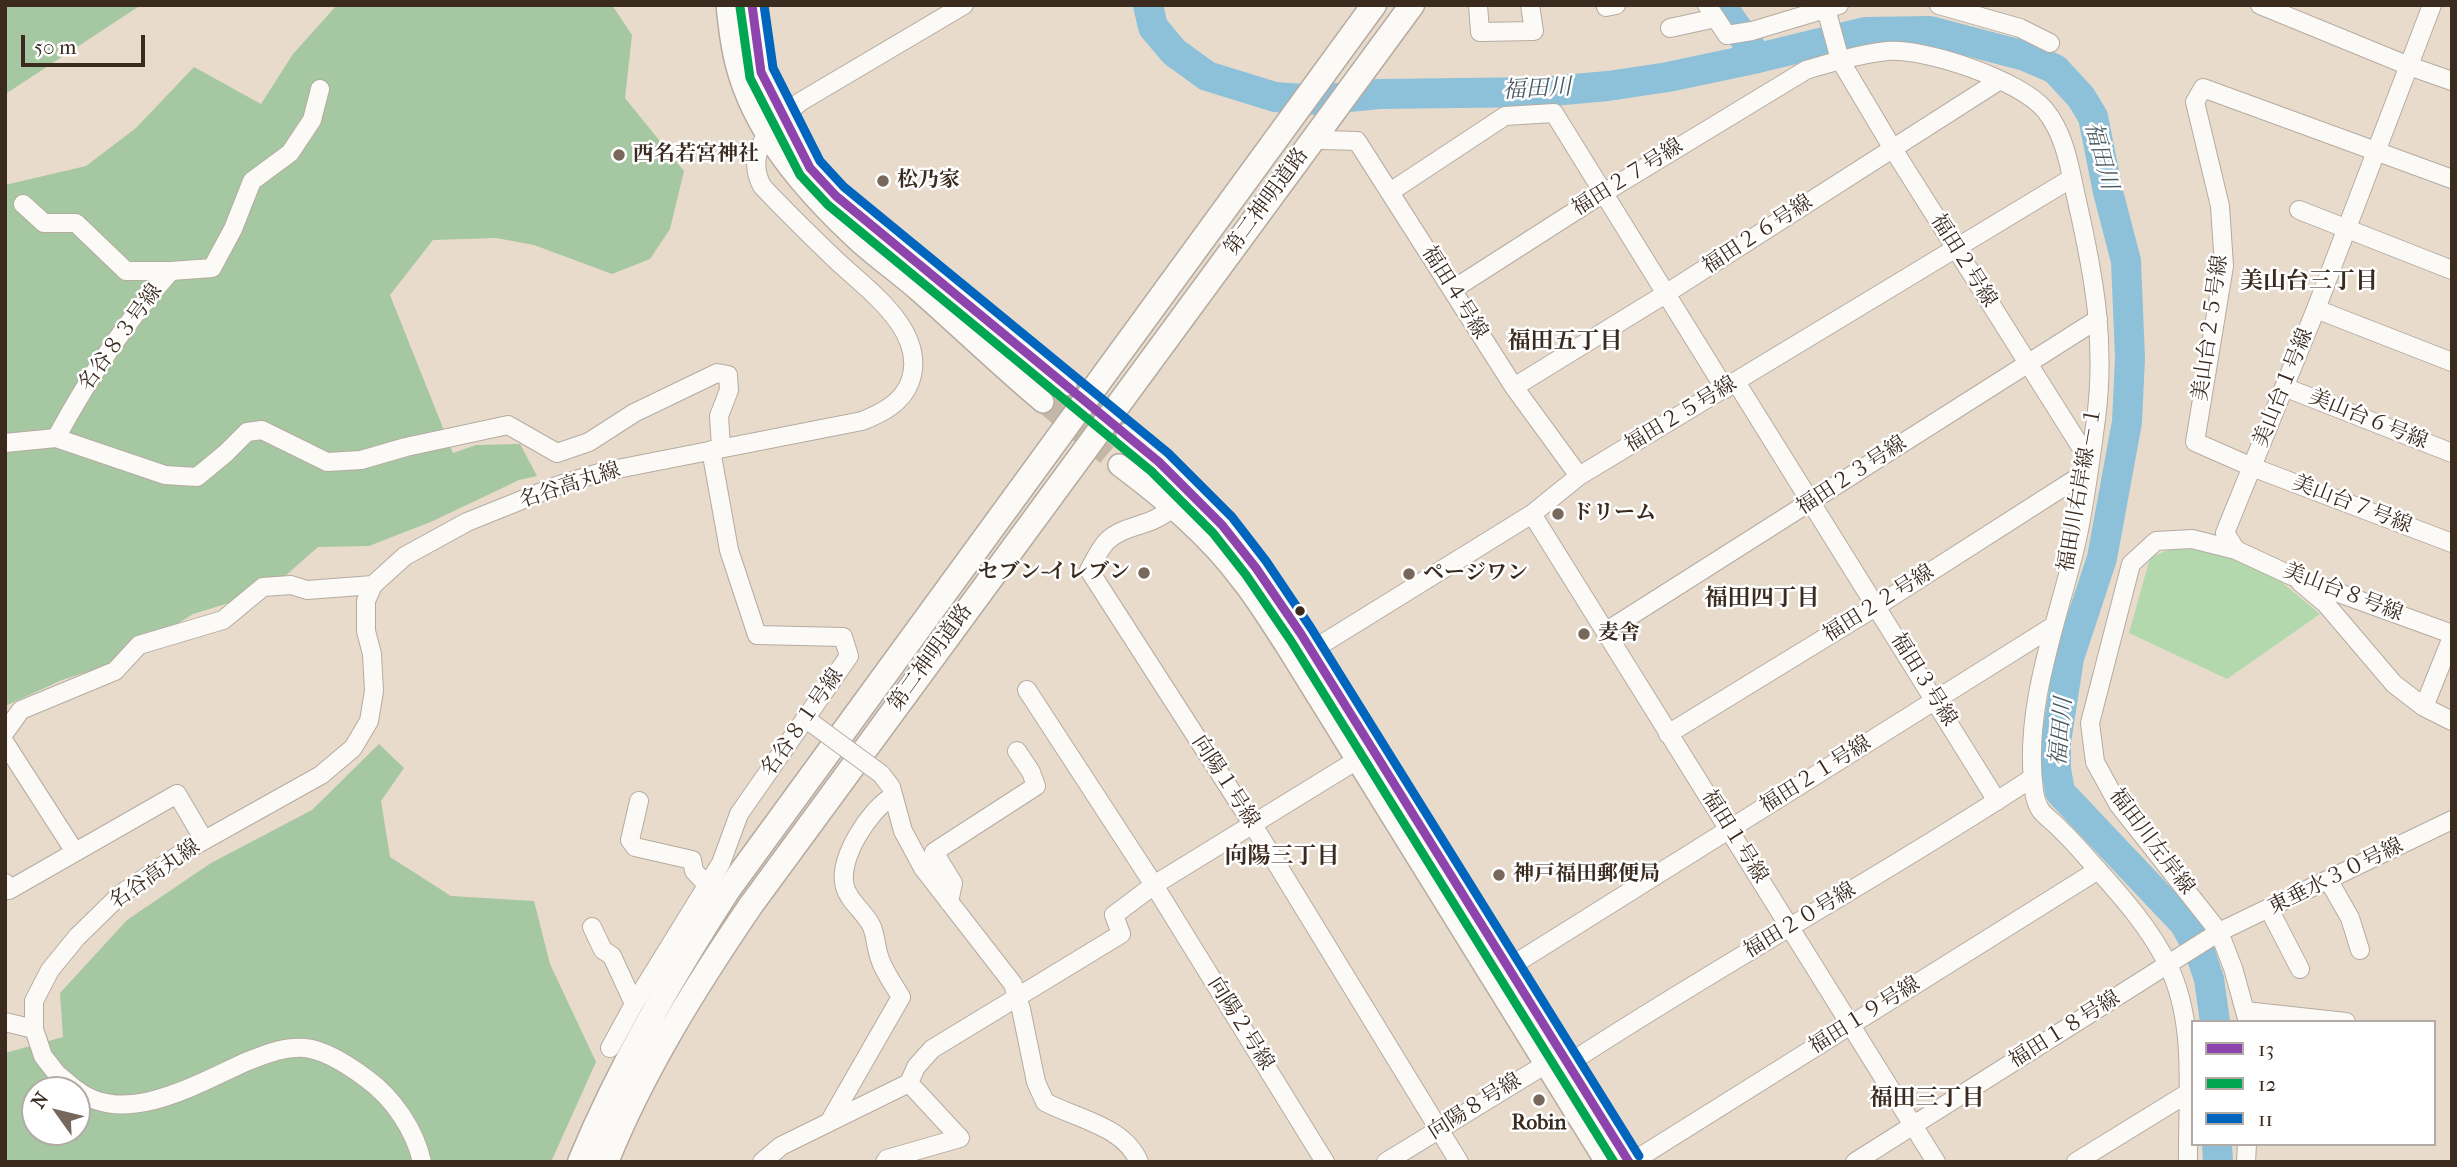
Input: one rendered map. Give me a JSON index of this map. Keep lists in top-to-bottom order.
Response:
{
  "streets": {
    "highway": ["第二神明道路"],
    "street": [
      "福田２７号線",
      "福田２６号線",
      "福田２号線",
      "福田４号線",
      "美山台２５号線",
      "名谷８３号線",
      "美山台１号線",
      "福田２５号線",
      "美山台６号線",
      "福田２３号線",
      "名谷高丸線",
      "福田川右岸線－１",
      "美山台７号線",
      "美山台８号線",
      "福田２２号線",
      "福田３号線",
      "名谷８１号線",
      "福田２１号線",
      "向陽１号線",
      "福田１号線",
      "福田川左岸線",
      "東垂水３０号線",
      "福田２０号線",
      "福田１９号線",
      "向陽２号線",
      "福田１８号線",
      "向陽８号線"
    ]
  },
  "crossings": [
    ["福田２７号線", "福田４号線"],
    ["福田２７号線", "福田川右岸線－１"],
    ["福田２７号線", "福田３号線"],
    ["福田２６号線", "福田２号線"],
    ["福田２６号線", "福田４号線"],
    ["福田２６号線", "福田川右岸線－１"],
    ["福田２６号線", "福田３号線"],
    ["福田２号線", "福田２５号線"],
    ["福田２号線", "福田２３号線"],
    ["福田２号線", "福田川右岸線－１"],
    ["福田２号線", "福田２２号線"],
    ["福田４号線", "福田２５号線"],
    ["福田４号線", "福田３号線"],
    ["美山台２５号線", "美山台１号線"],
    ["美山台２５号線", "美山台７号線"],
    ["名谷８３号線", "名谷８１号線"],
    ["美山台１号線", "美山台６号線"],
    ["美山台１号線", "美山台７号線"],
    ["美山台１号線", "美山台８号線"],
    ["美山台１号線", "福田川左岸線"],
    ["福田２５号線", "福田川右岸線－１"],
    ["福田２５号線", "福田３号線"],
    ["福田２５号線", "福田１号線"],
    ["福田２３号線", "福田川右岸線－１"],
    ["福田２３号線", "福田３号線"],
    ["福田２３号線", "福田１号線"],
    ["名谷高丸線", "名谷８１号線"],
    ["福田川右岸線－１", "福田２２号線"],
    ["福田川右岸線－１", "福田２１号線"],
    ["福田川右岸線－１", "東垂水３０号線"],
    ["福田川右岸線－１", "福田２０号線"],
    ["福田川右岸線－１", "福田１９号線"],
    ["福田川右岸線－１", "福田１８号線"],
    ["美山台８号線", "福田川左岸線"],
    ["福田２２号線", "福田３号線"],
    ["福田２２号線", "福田１号線"],
    ["福田３号線", "福田２１号線"],
    ["福田３号線", "福田２０号線"],
    ["福田２１号線", "福田１号線"],
    ["向陽１号線", "向陽８号線"],
    ["福田１号線", "福田２０号線"],
    ["福田１号線", "福田１９号線"],
    ["福田１号線", "福田１８号線"],
    ["福田川左岸線", "東垂水３０号線"],
    ["東垂水３０号線", "福田１８号線"],
    ["福田２０号線", "向陽８号線"]
  ],
  "districts": [
    "美山台三丁目",
    "福田五丁目",
    "福田四丁目",
    "向陽三丁目",
    "福田三丁目"
  ],
  "water": ["福田川"],
  "places": [
    "西名若宮神社",
    "松乃家",
    "ドリーム",
    "セブン-イレブン",
    "ページワン",
    "麦舎",
    "神戸福田郵便局",
    "Robin"
  ],
  "lines": ["transit line 13", "transit line 11", "transit line 12"],
  "legend": ["13", "12", "11"],
  "scale_bar": "50 m",
  "north": "top left"
}
